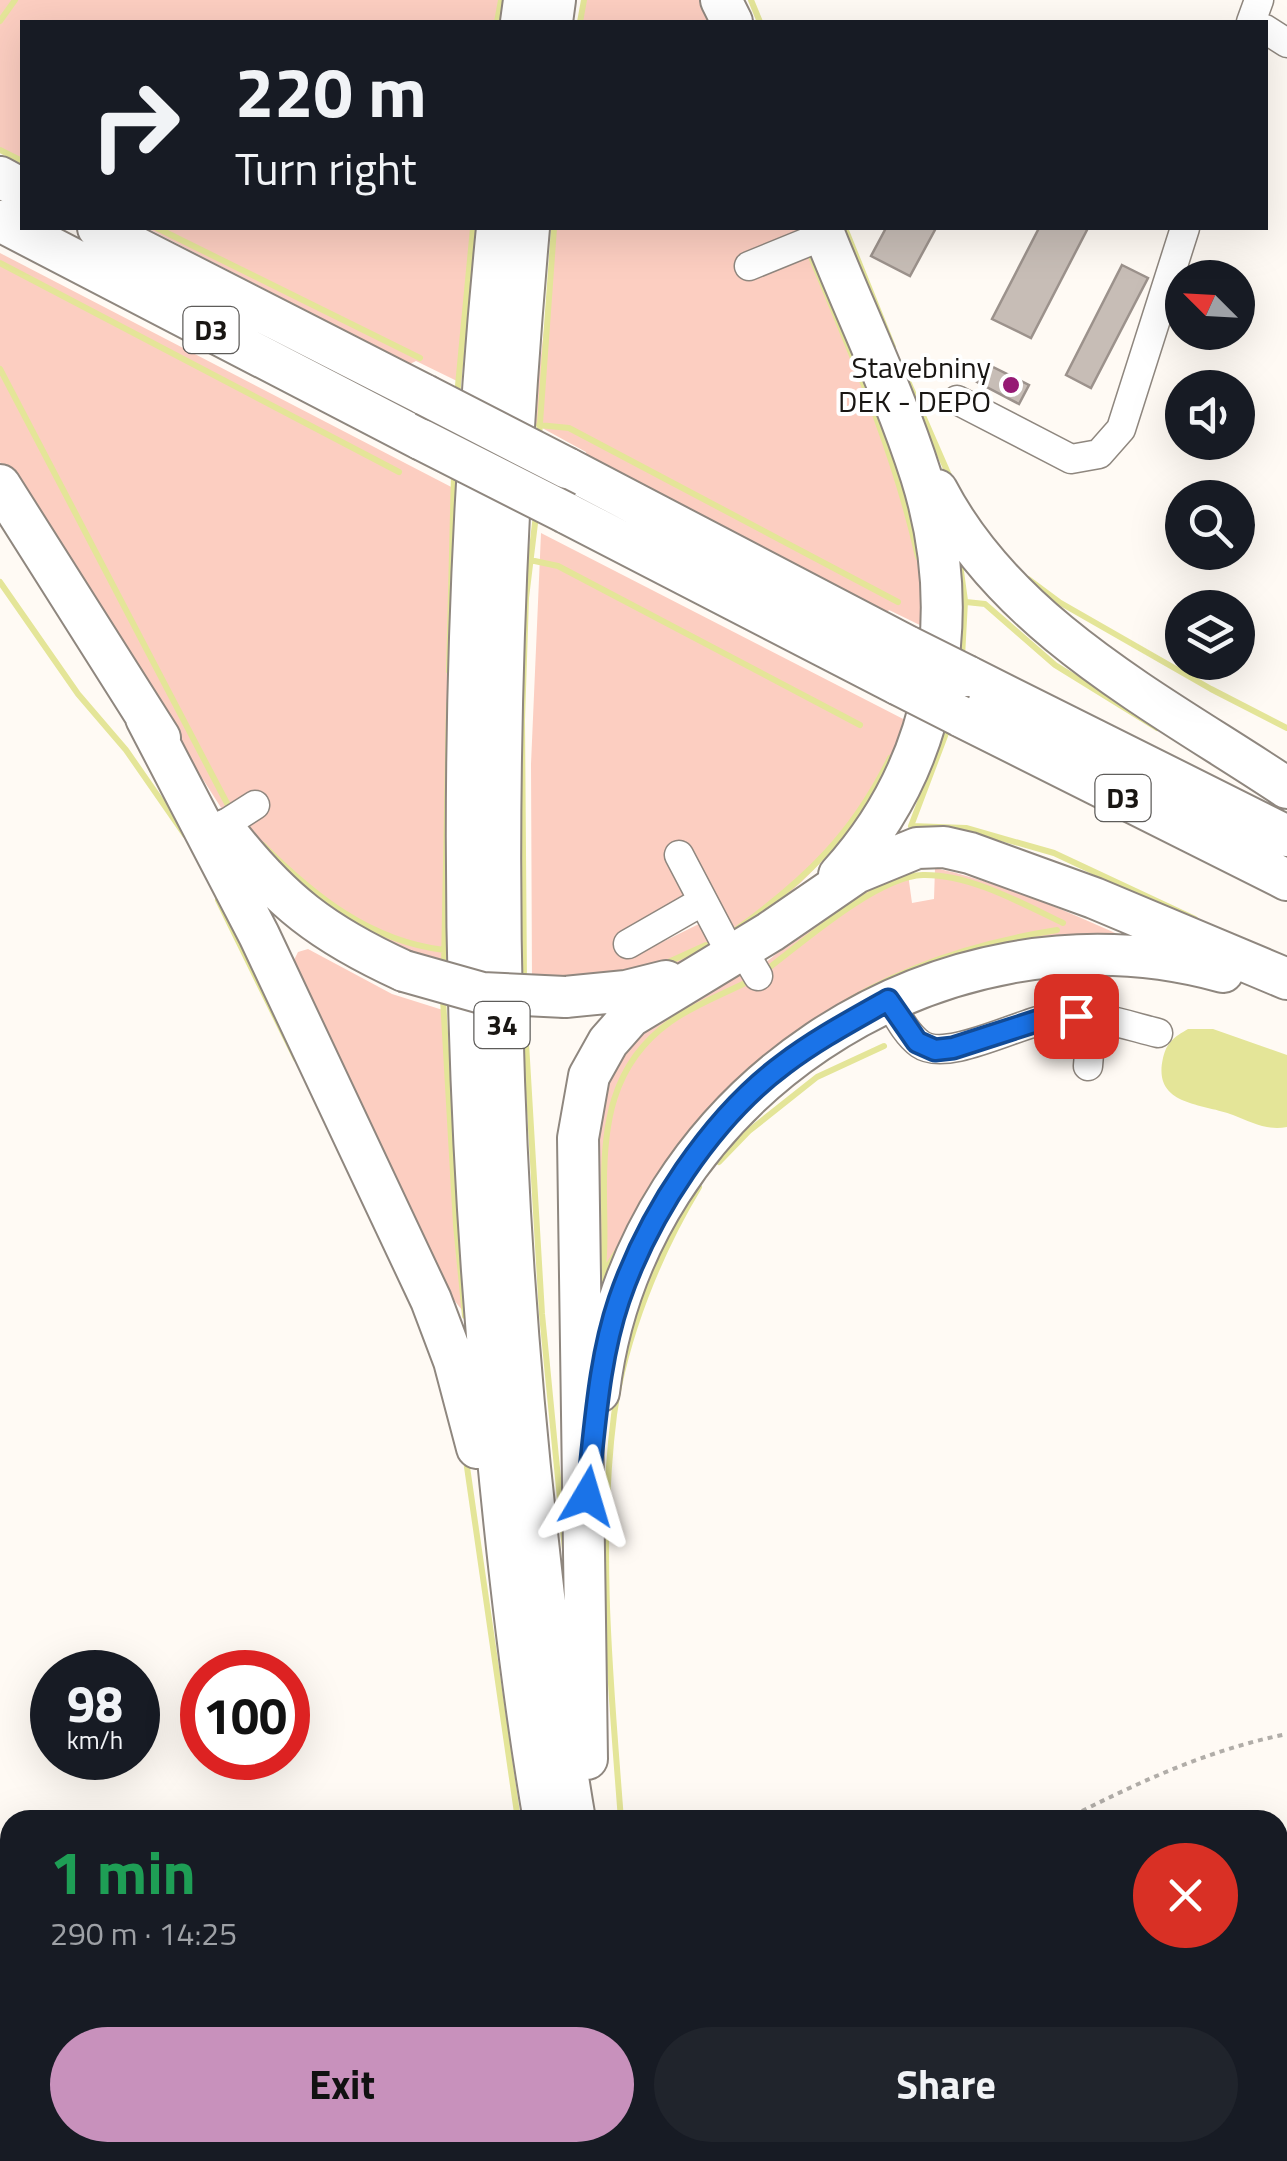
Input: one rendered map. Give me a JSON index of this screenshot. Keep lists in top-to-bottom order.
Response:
{
  "streets": {
    "highway": ["D3", "34"]
  },
  "places": ["Stavebniny DEK - DEPO"],
  "north": "top left",
  "page": {
    "turn": ["220 m", "Turn right"],
    "speed": "98 km/h",
    "limit": "100",
    "heading": ["1 min", "290 m · 14:25"],
    "buttons": ["Exit", "Share"]
  }
}
